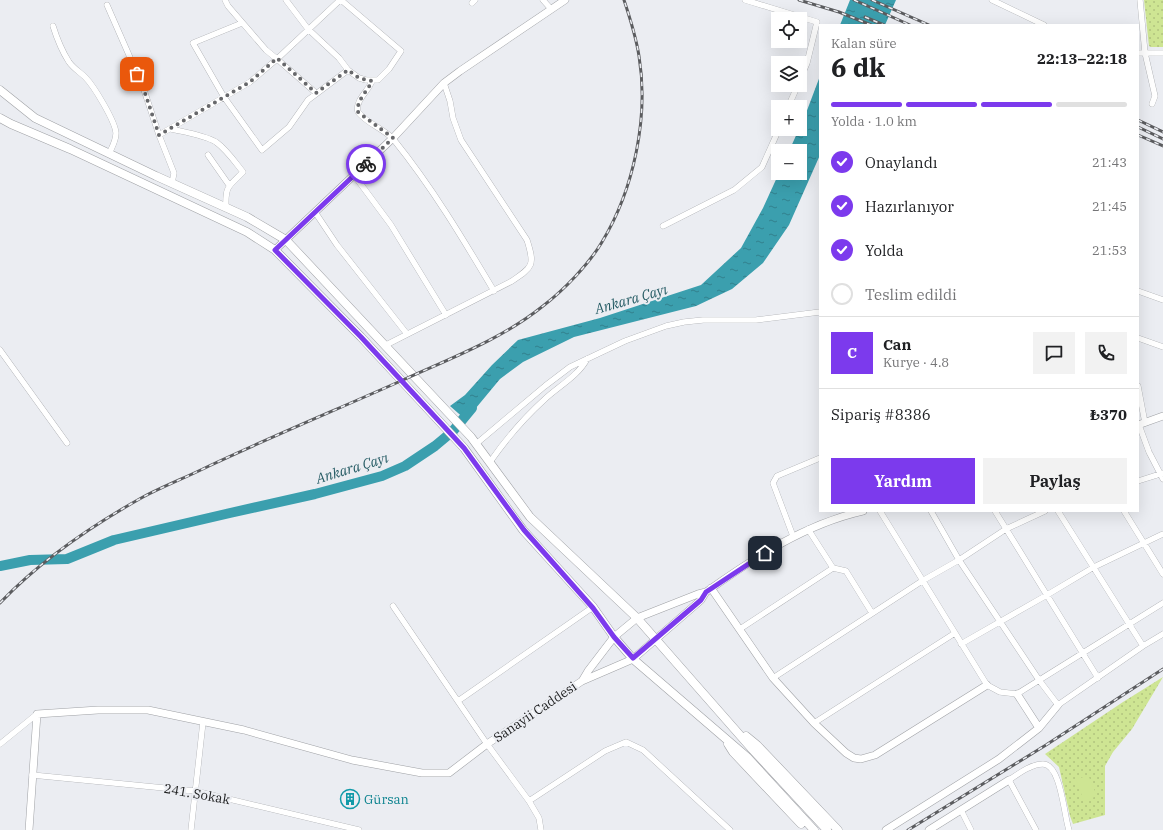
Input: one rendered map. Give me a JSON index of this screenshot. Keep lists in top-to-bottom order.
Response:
{
  "streets": {
    "street": ["Sanayii Caddesi", "241. Sokak"]
  },
  "water": ["Ankara Çayı"],
  "places": {
    "building": ["Gürsan"]
  },
  "page": {
    "map_buttons": ["+", "−"],
    "heading": ["6 dk", "Kalan süre", "22:13–22:18"],
    "panel": [
      "Can",
      "Kurye · 4.8",
      "Sipariş #8386",
      "₺370"
    ],
    "bar": "Yolda · 1.0 km",
    "list": [
      ["Onaylandı", "21:43"],
      ["Hazırlanıyor", "21:45"],
      ["Yolda", "21:53"],
      "Teslim edildi"
    ],
    "round": "C",
    "buttons": ["Yardım", "Paylaş"]
  }
}
